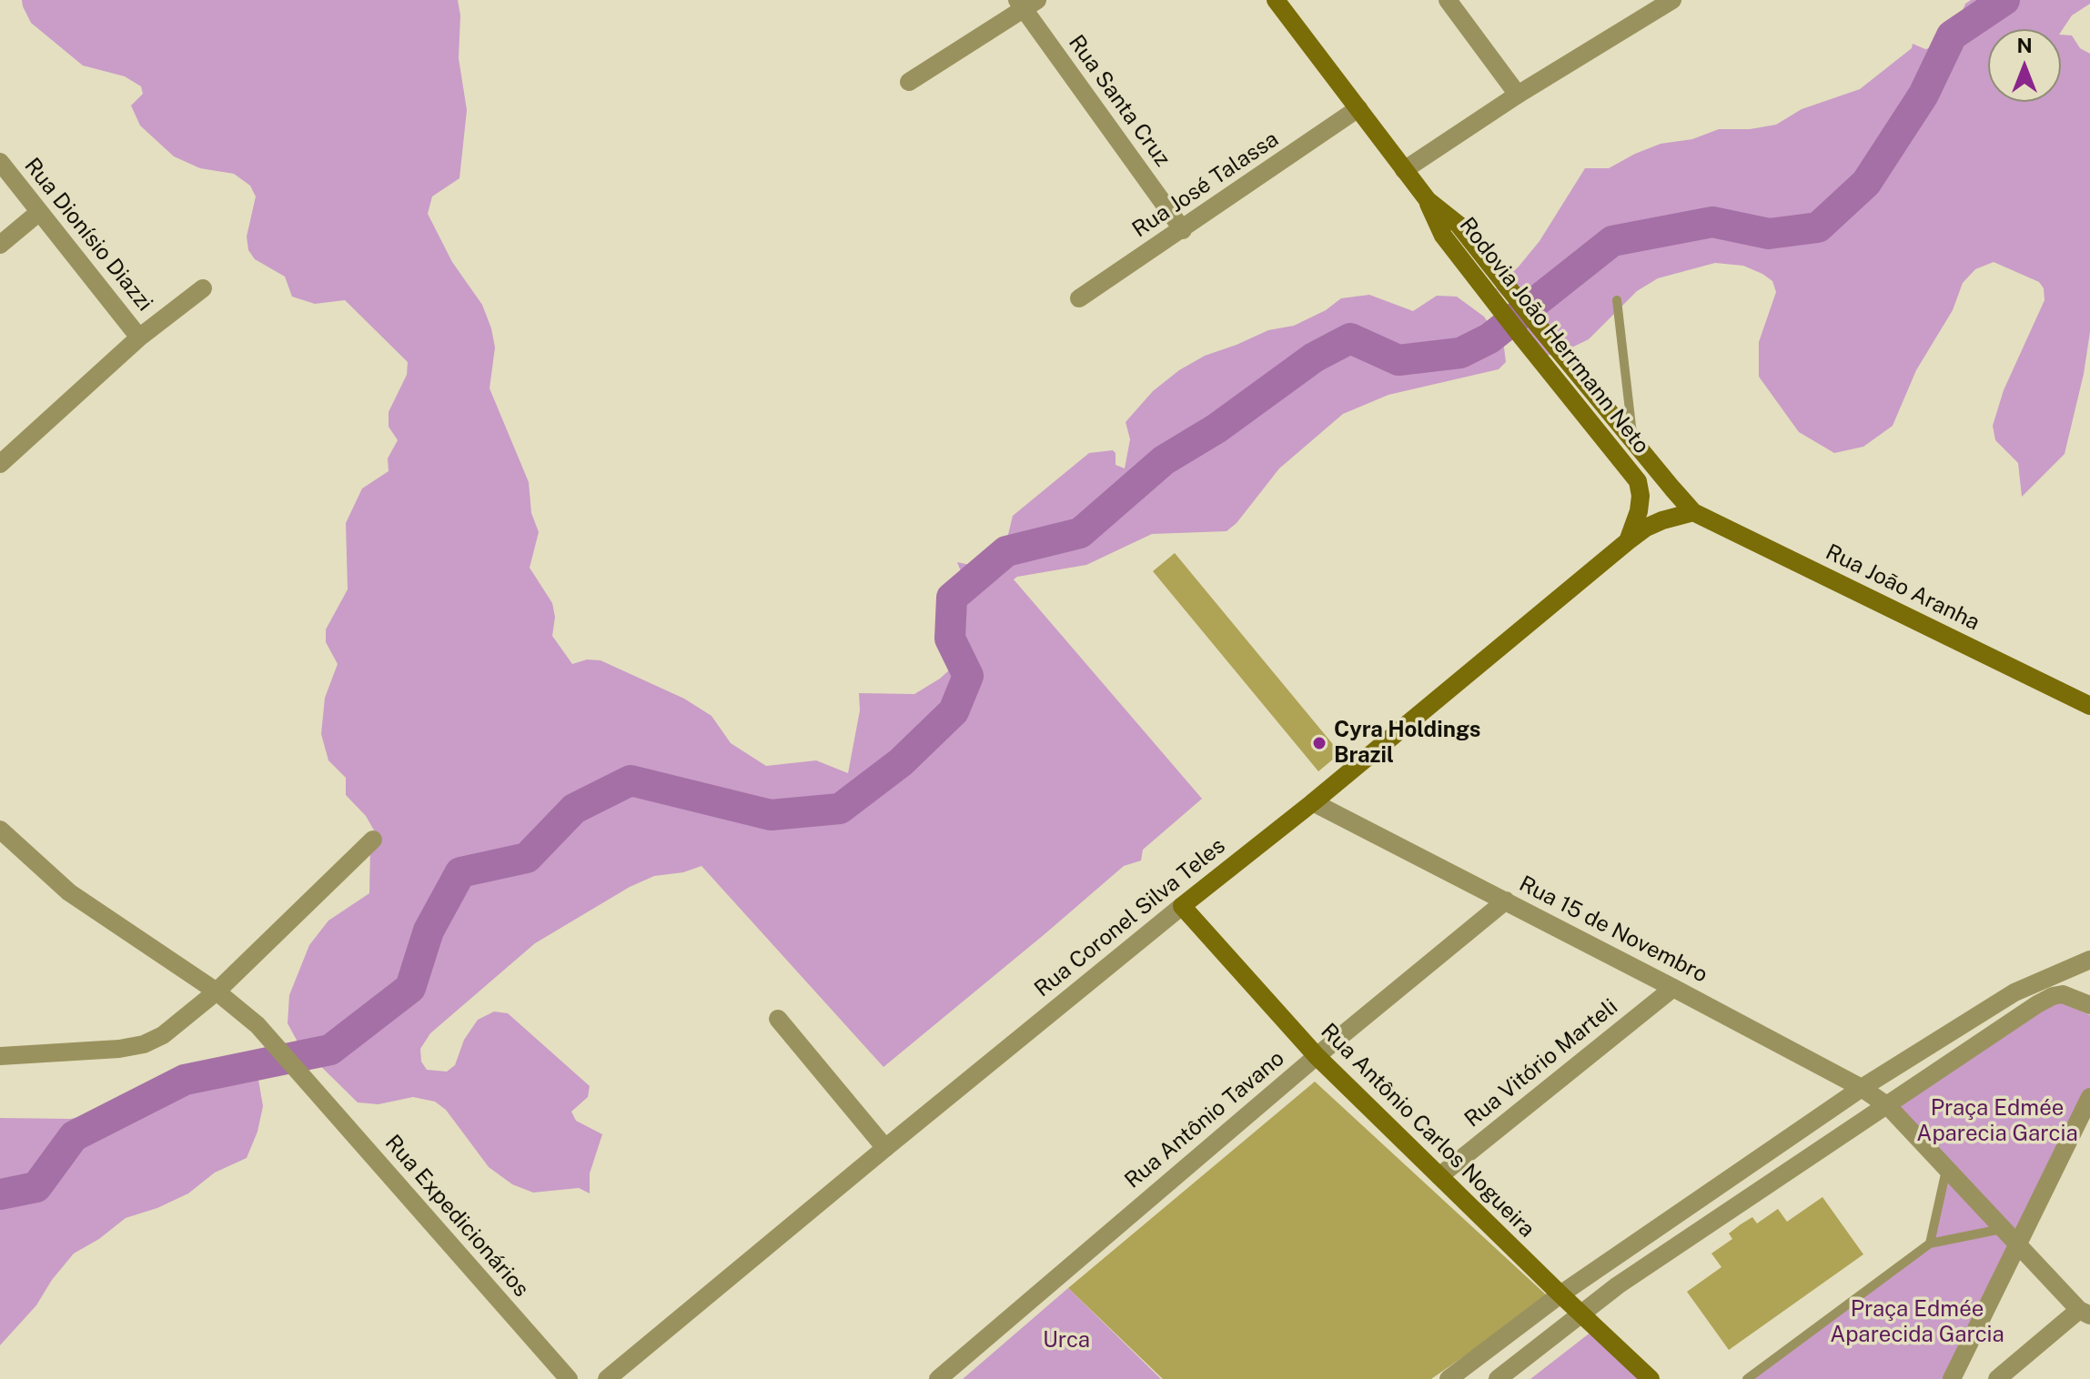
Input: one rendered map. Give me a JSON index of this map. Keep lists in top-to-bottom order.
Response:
{
  "streets": {
    "main road": [
      "Rodovia João Herrmann Neto",
      "Rua João Aranha",
      "Rua Coronel Silva Teles",
      "Rua Antônio Carlos Nogueira"
    ],
    "street": [
      "Rua Santa Cruz",
      "Rua José Talassa",
      "Rua Dionísio Diazzi",
      "Rua 15 de Novembro",
      "Rua Vitório Marteli",
      "Rua Antônio Tavano",
      "Rua Expedicionários"
    ]
  },
  "crossings": [
    ["Rua Santa Cruz", "Rua José Talassa"],
    ["Rua José Talassa", "Rodovia João Herrmann Neto"],
    ["Rodovia João Herrmann Neto", "Rua João Aranha"],
    ["Rodovia João Herrmann Neto", "Rua Coronel Silva Teles"],
    ["Rua João Aranha", "Rua Coronel Silva Teles"],
    ["Rua Coronel Silva Teles", "Rua 15 de Novembro"],
    ["Rua Coronel Silva Teles", "Rua Antônio Carlos Nogueira"],
    ["Rua 15 de Novembro", "Rua Vitório Marteli"],
    ["Rua 15 de Novembro", "Rua Antônio Tavano"],
    ["Rua Vitório Marteli", "Rua Antônio Carlos Nogueira"],
    ["Rua Antônio Tavano", "Rua Antônio Carlos Nogueira"]
  ],
  "parks": ["Praça Edmée Aparecia Garcia", "Praça Edmée Aparecida Garcia", "Urca"],
  "places": ["Cyra Holdings Brazil"],
  "north": "top"
}
